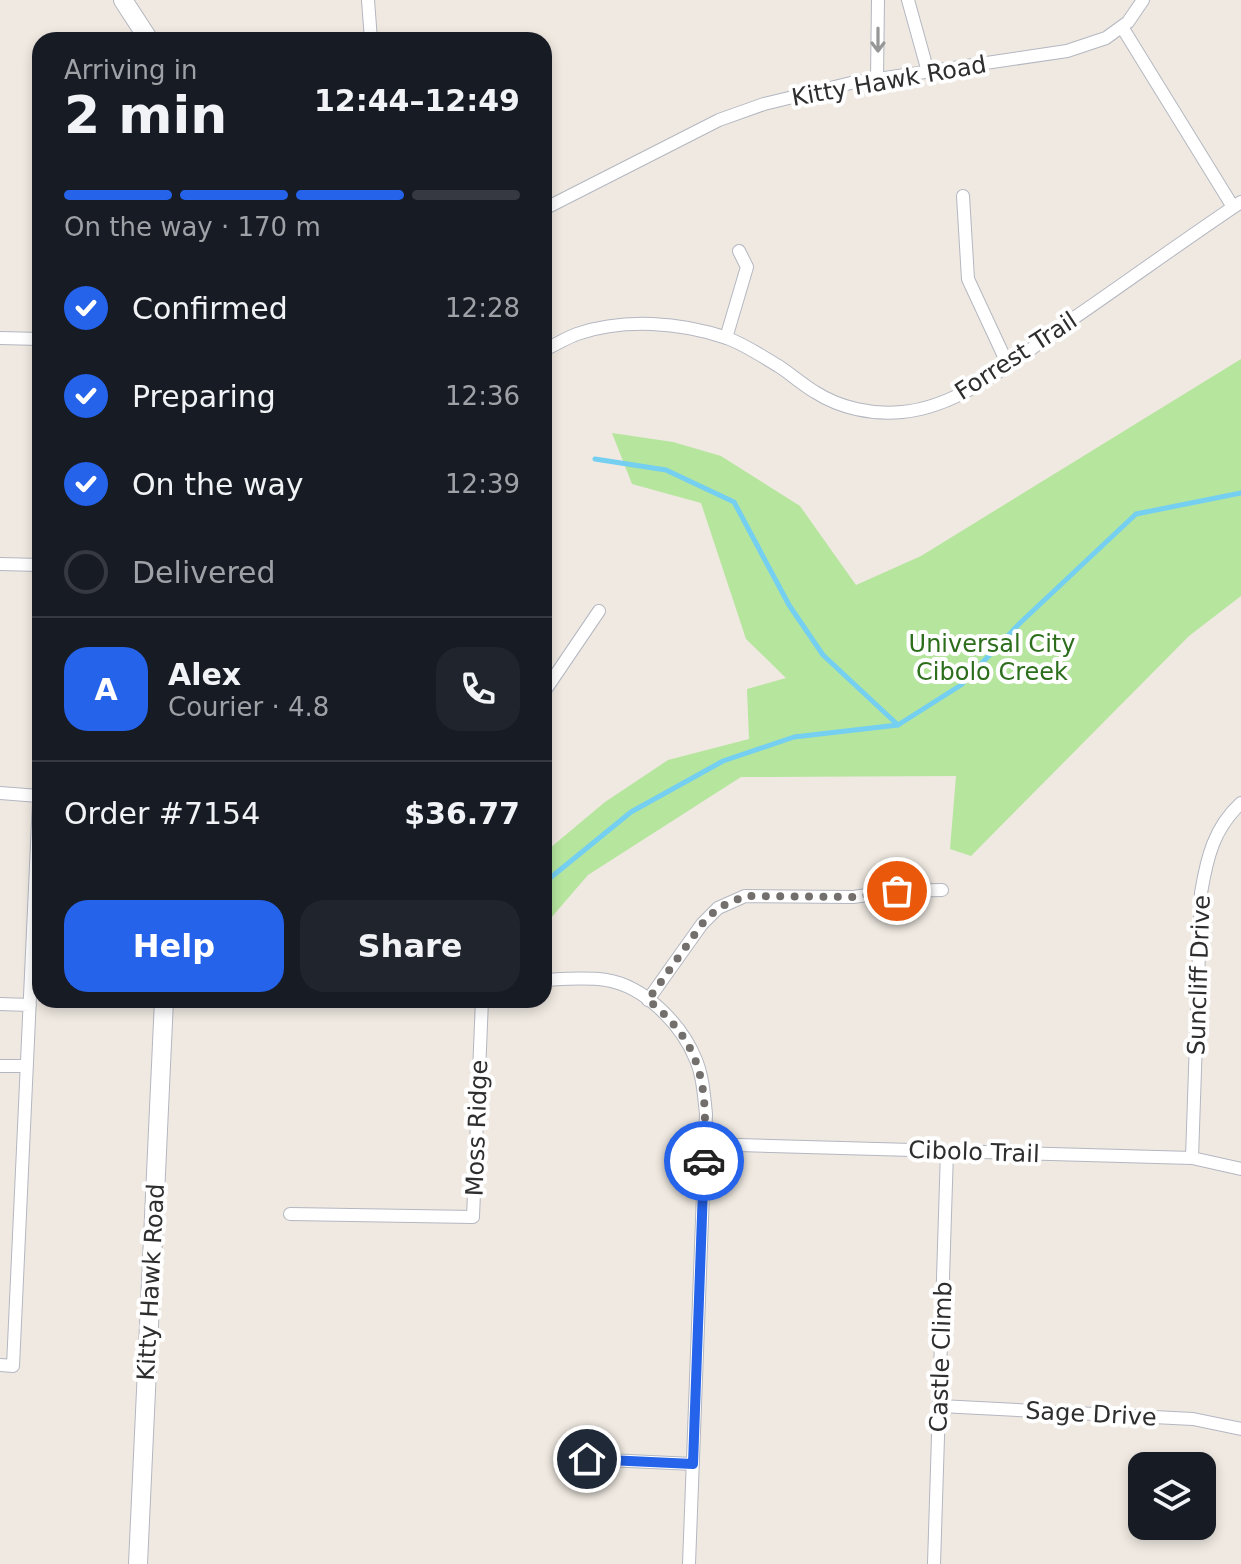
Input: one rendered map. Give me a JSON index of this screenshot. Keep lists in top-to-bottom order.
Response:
{
  "streets": {
    "street": [
      "Kitty Hawk Road",
      "Forrest Trail",
      "Suncliff Drive",
      "Moss Ridge",
      "Cibolo Trail",
      "Castle Climb",
      "Sage Drive"
    ]
  },
  "crossings": [
    ["Suncliff Drive", "Cibolo Trail"],
    ["Cibolo Trail", "Castle Climb"],
    ["Castle Climb", "Sage Drive"]
  ],
  "parks": ["Universal City Cibolo Creek"],
  "page": {
    "heading": ["2 min", "Arriving in", "12:44–12:49"],
    "panel": [
      "Alex",
      "Courier · 4.8",
      "Order #7154",
      "$36.77"
    ],
    "bar": "On the way · 170 m",
    "list": [
      ["Confirmed", "12:28"],
      ["Preparing", "12:36"],
      ["On the way", "12:39"],
      "Delivered"
    ],
    "round": "A",
    "buttons": ["Help", "Share"]
  }
}
